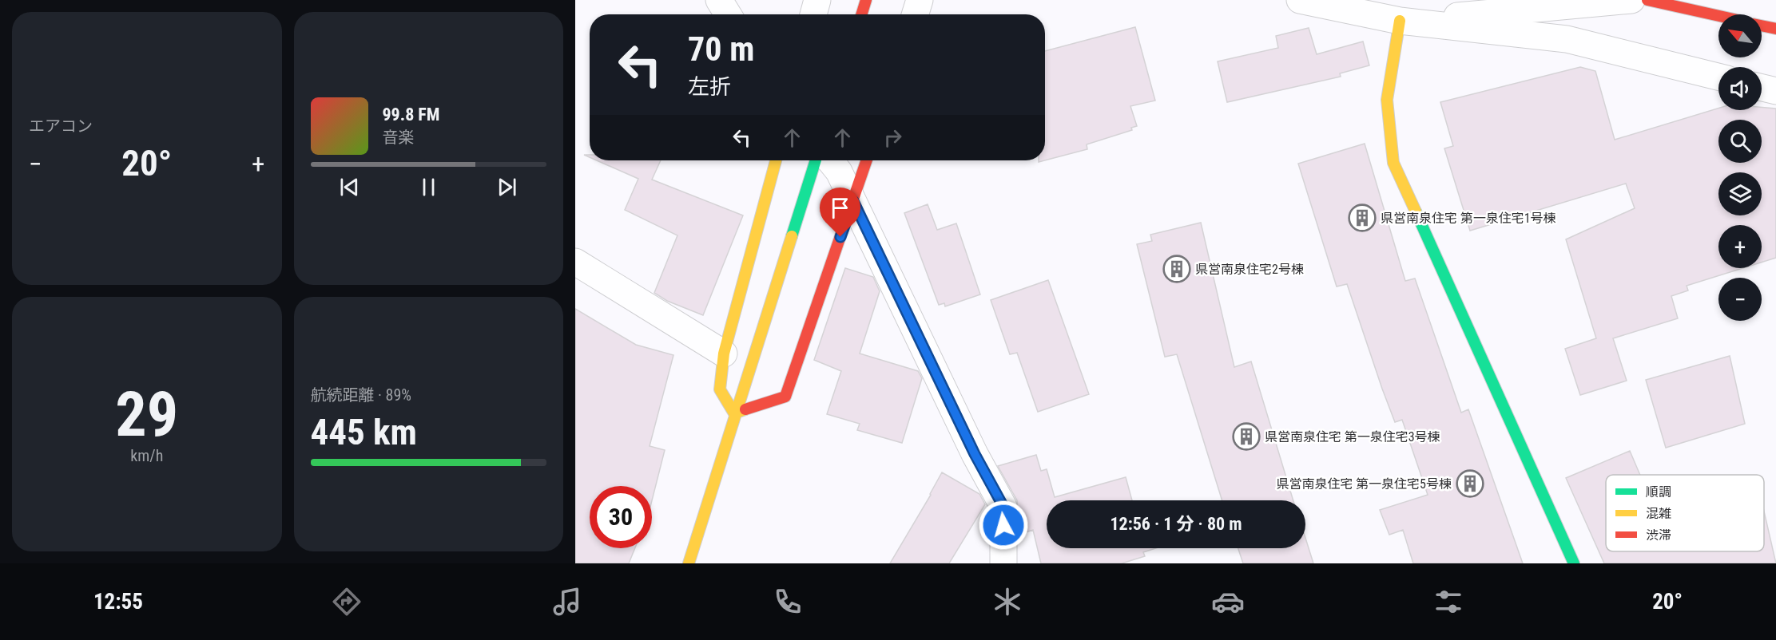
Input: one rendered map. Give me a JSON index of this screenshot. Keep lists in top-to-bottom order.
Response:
{
  "places": {
    "building": [
      "県営南泉住宅 第一泉住宅1号棟",
      "県営南泉住宅2号棟",
      "県営南泉住宅 第一泉住宅3号棟",
      "県営南泉住宅 第一泉住宅5号棟"
    ]
  },
  "legend": ["順調", "混雑", "渋滞"],
  "north": "top left",
  "page": {
    "tile": [
      "エアコン",
      ["29", "km/h"],
      ["航続距離 · 89%", "445 km"]
    ],
    "map_buttons": ["+", "−"],
    "turn": ["70 m", "左折"],
    "song": ["99.8 FM", "音楽"],
    "heat": ["−", "20°", "+"],
    "limit": "30",
    "trip": "12:56 · 1 分 · 80 m",
    "tabs": ["12:55", "20°"]
  }
}
